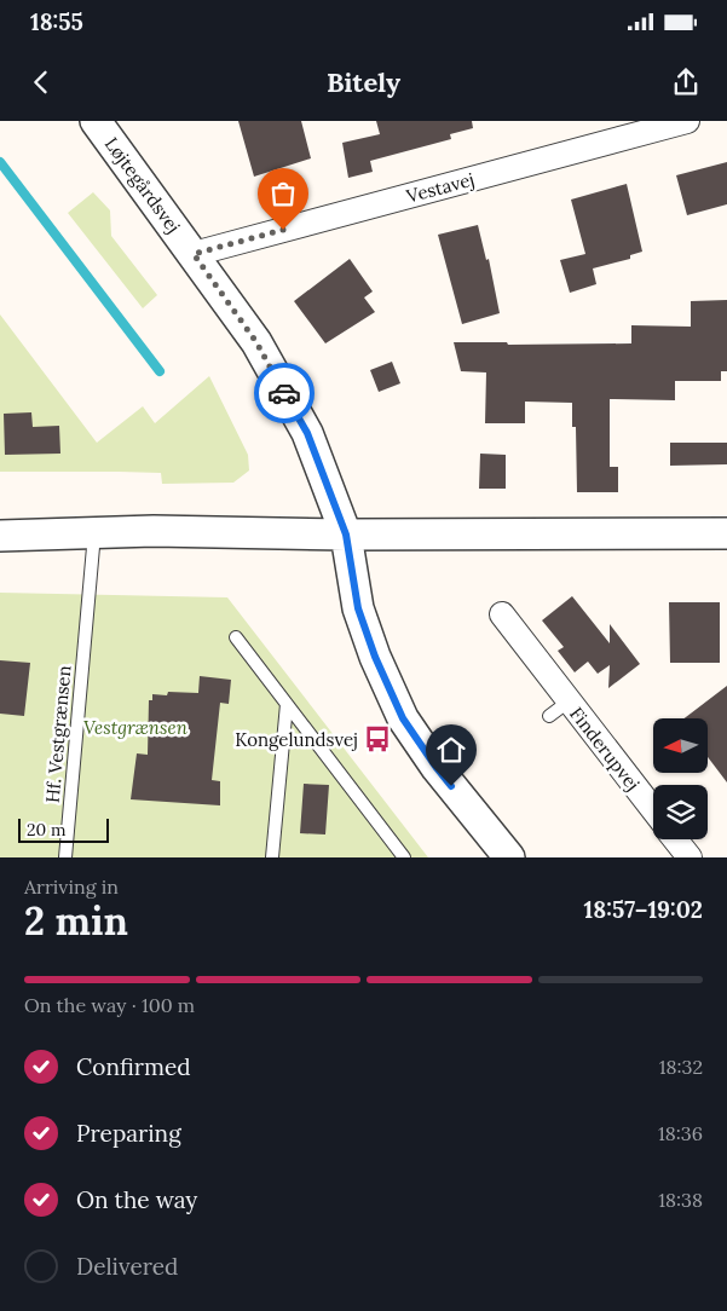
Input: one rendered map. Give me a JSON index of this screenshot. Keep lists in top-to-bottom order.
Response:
{
  "streets": {
    "street": ["Løjtegårdsvej", "Vestavej", "Finderupvej"],
    "lane": ["Hf. Vestgrænsen"]
  },
  "crossings": [
    ["Løjtegårdsvej", "Vestavej"]
  ],
  "parks": ["Vestgrænsen"],
  "places": {
    "bus stop": ["Kongelundsvej"]
  },
  "scale_bar": "20 m",
  "north": "left",
  "page": {
    "status": "18:55",
    "header": "Bitely",
    "scale": "20 m",
    "heading": ["2 min", "Arriving in", "18:57–19:02"],
    "bar": "On the way · 100 m",
    "list": [
      ["Confirmed", "18:32"],
      ["Preparing", "18:36"],
      ["On the way", "18:38"],
      "Delivered"
    ]
  }
}
